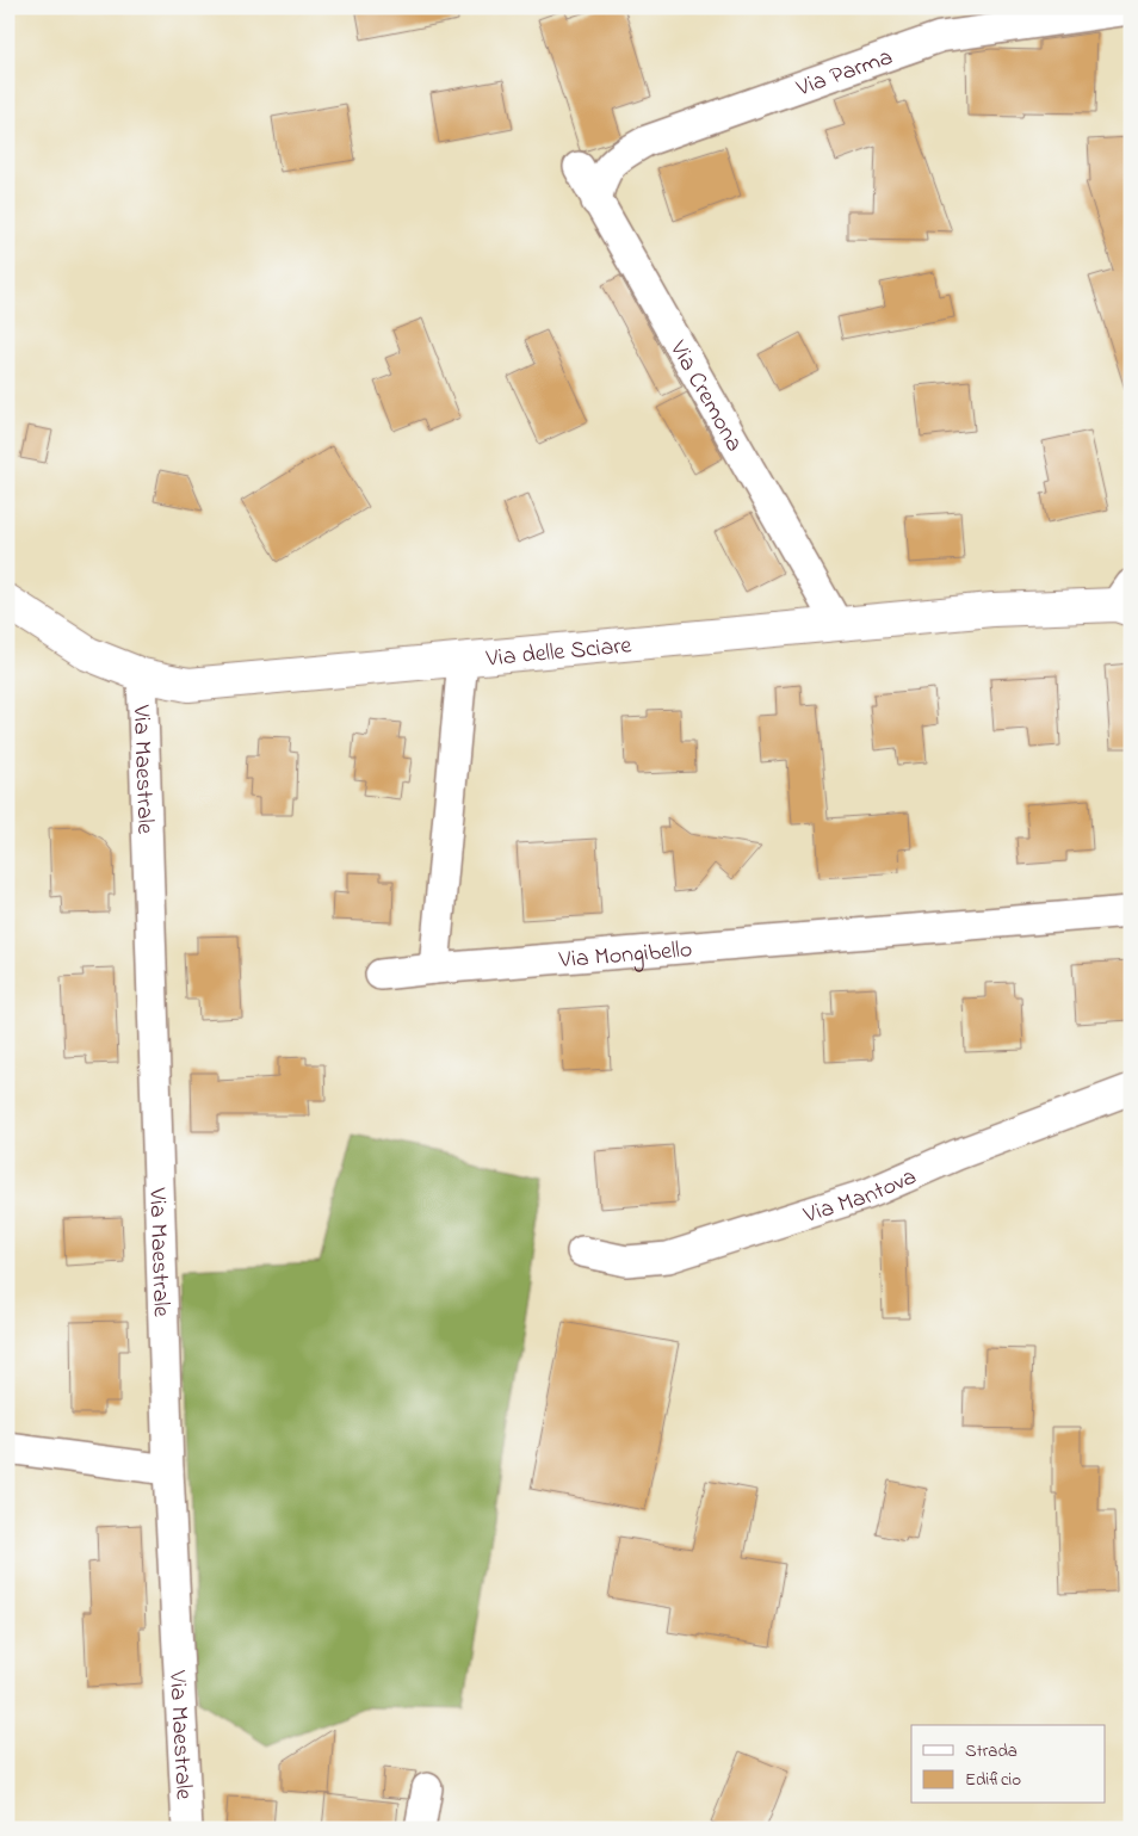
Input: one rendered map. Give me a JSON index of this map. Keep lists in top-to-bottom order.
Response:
{
  "streets": {
    "street": [
      "Via Parma",
      "Via Cremona",
      "Via delle Sciare",
      "Via Maestrale",
      "Via Mongibello",
      "Via Mantova"
    ]
  },
  "crossings": [
    ["Via Parma", "Via Cremona"],
    ["Via Cremona", "Via delle Sciare"],
    ["Via delle Sciare", "Via Maestrale"]
  ],
  "legend": ["Strada", "Edificio"]
}
